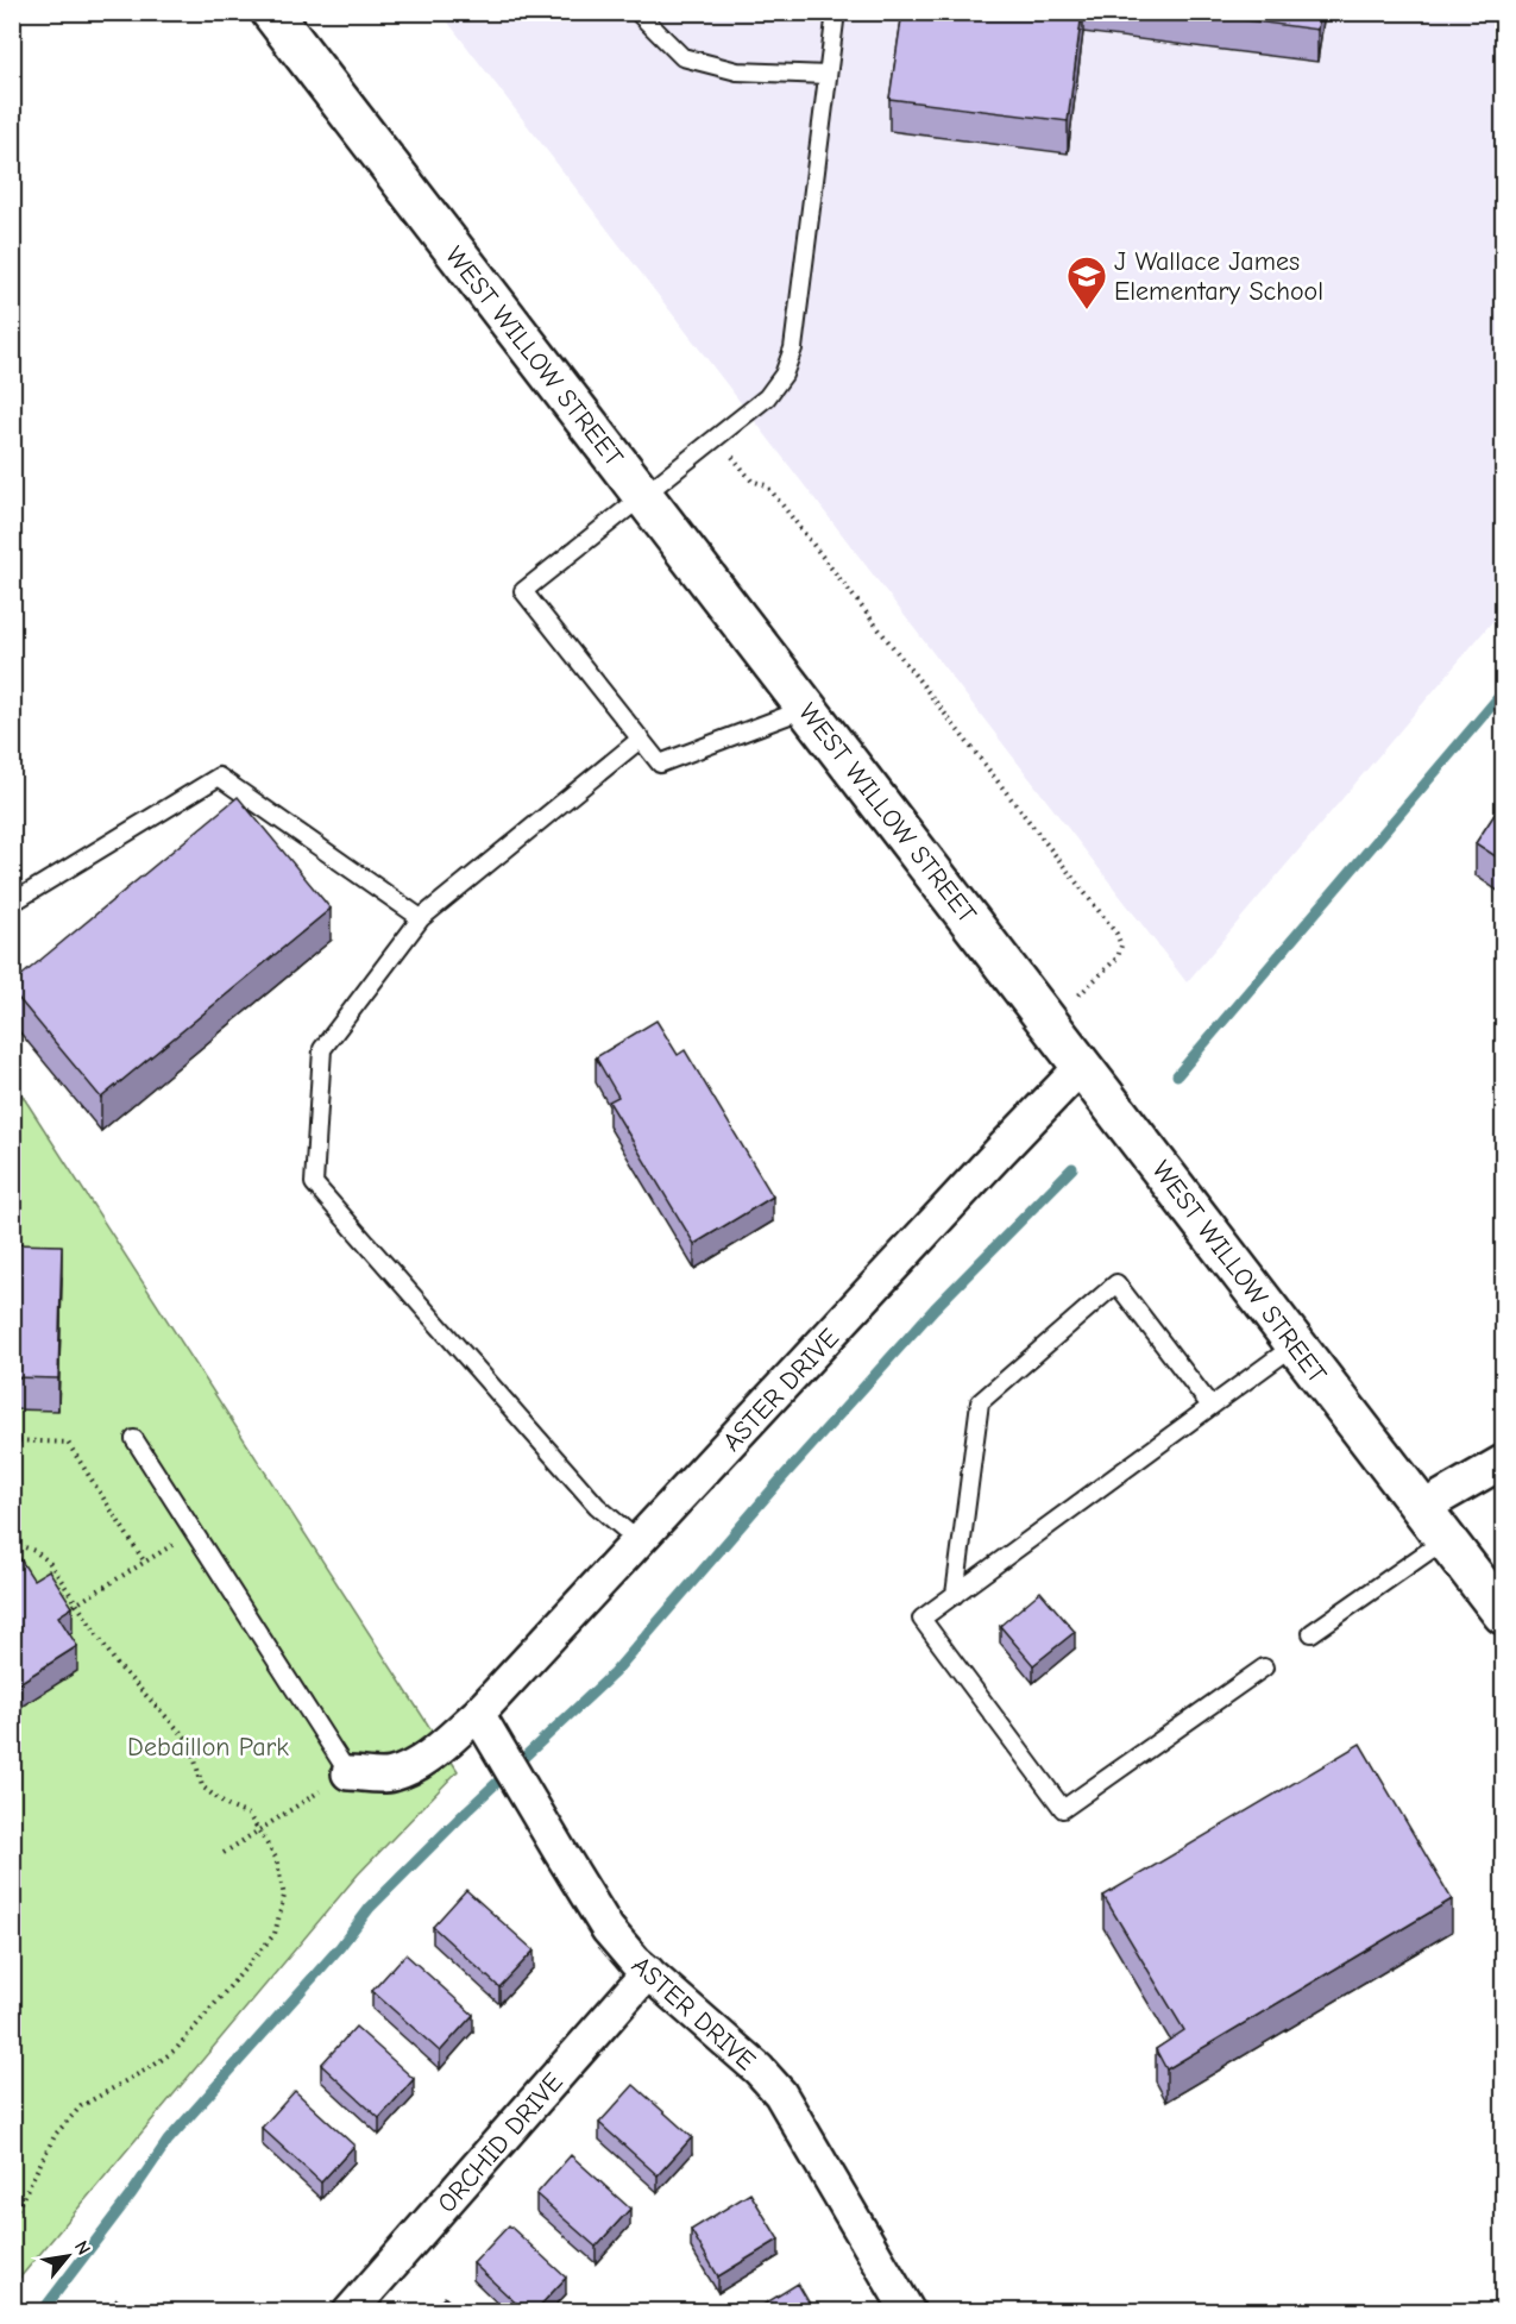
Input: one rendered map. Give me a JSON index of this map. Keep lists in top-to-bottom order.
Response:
{
  "streets": {
    "main road": ["WEST WILLOW STREET"],
    "street": ["ASTER DRIVE", "ORCHID DRIVE"]
  },
  "crossings": [
    ["WEST WILLOW STREET", "ASTER DRIVE"],
    ["ASTER DRIVE", "ORCHID DRIVE"]
  ],
  "parks": ["Debaillon Park"],
  "places": {
    "school or university": ["J Wallace James Elementary School"]
  },
  "north": "top right"
}
